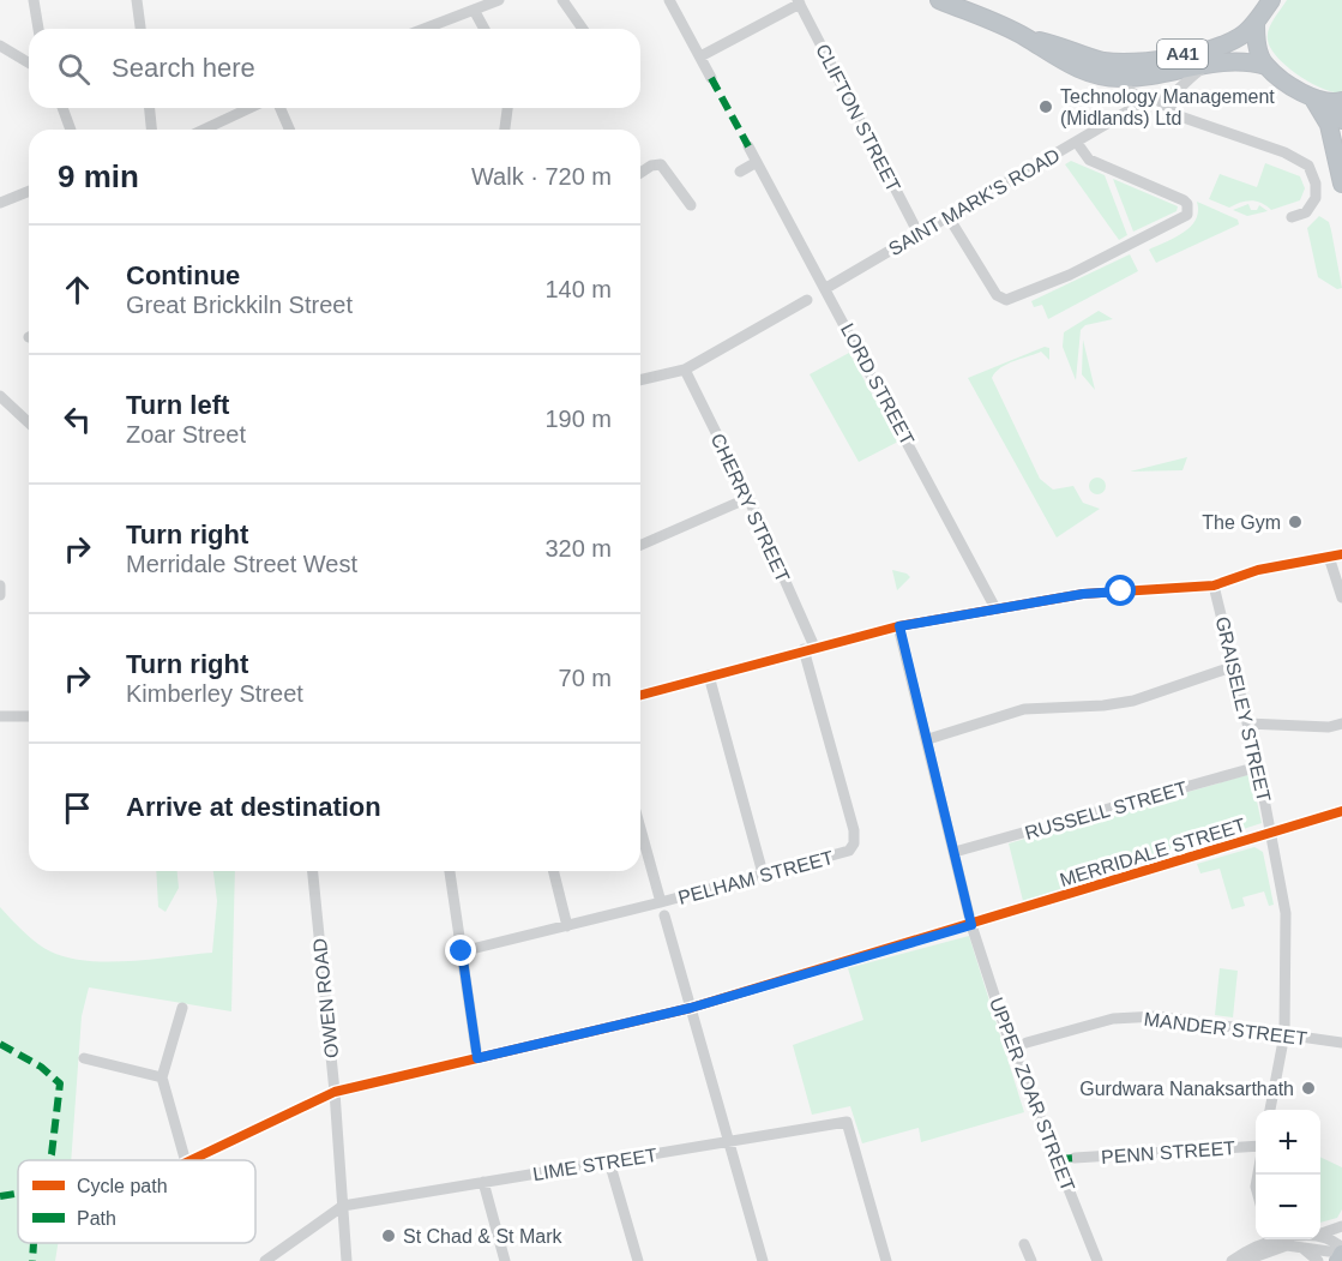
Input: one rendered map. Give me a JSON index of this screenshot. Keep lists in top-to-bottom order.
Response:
{
  "streets": {
    "highway": ["A41"],
    "street": [
      "CLIFTON STREET",
      "SAINT MARK'S ROAD",
      "LORD STREET",
      "CHERRY STREET",
      "GRAISELEY STREET",
      "RUSSELL STREET",
      "MERRIDALE STREET",
      "PELHAM STREET",
      "OWEN ROAD",
      "MANDER STREET",
      "UPPER ZOAR STREET",
      "PENN STREET",
      "LIME STREET"
    ]
  },
  "crossings": [
    ["A41", "SAINT MARK'S ROAD"],
    ["CLIFTON STREET", "SAINT MARK'S ROAD"],
    ["SAINT MARK'S ROAD", "LORD STREET"],
    ["CHERRY STREET", "PELHAM STREET"],
    ["GRAISELEY STREET", "RUSSELL STREET"],
    ["GRAISELEY STREET", "MERRIDALE STREET"],
    ["GRAISELEY STREET", "MANDER STREET"],
    ["RUSSELL STREET", "UPPER ZOAR STREET"],
    ["MERRIDALE STREET", "OWEN ROAD"],
    ["MERRIDALE STREET", "UPPER ZOAR STREET"],
    ["OWEN ROAD", "LIME STREET"]
  ],
  "places": [
    "Technology Management (Midlands) Ltd",
    "The Gym",
    "Gurdwara Nanaksarthath",
    "St Chad & St Mark"
  ],
  "legend": ["Cycle path", "Path"],
  "page": {
    "search": "Search here",
    "heading": ["9 min", "Walk · 720 m"],
    "list": [
      ["Continue", "Great Brickkiln Street", "140 m"],
      ["Turn left", "Zoar Street", "190 m"],
      ["Turn right", "Merridale Street West", "320 m"],
      ["Turn right", "Kimberley Street", "70 m"],
      "Arrive at destination"
    ],
    "map_buttons": ["+", "−"]
  }
}
